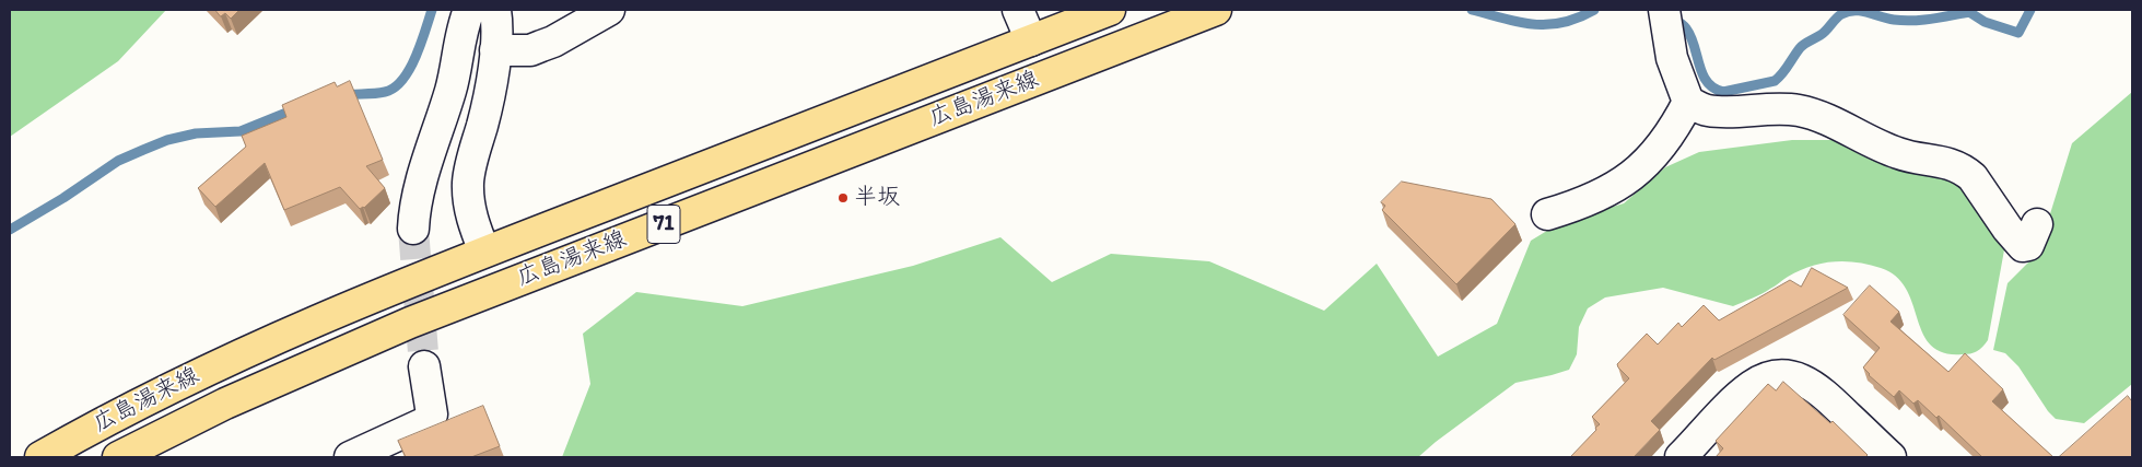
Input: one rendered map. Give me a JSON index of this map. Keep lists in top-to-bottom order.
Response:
{
  "streets": {
    "main road": ["広島湯来線", "71"]
  },
  "places": ["半坂"]
}
